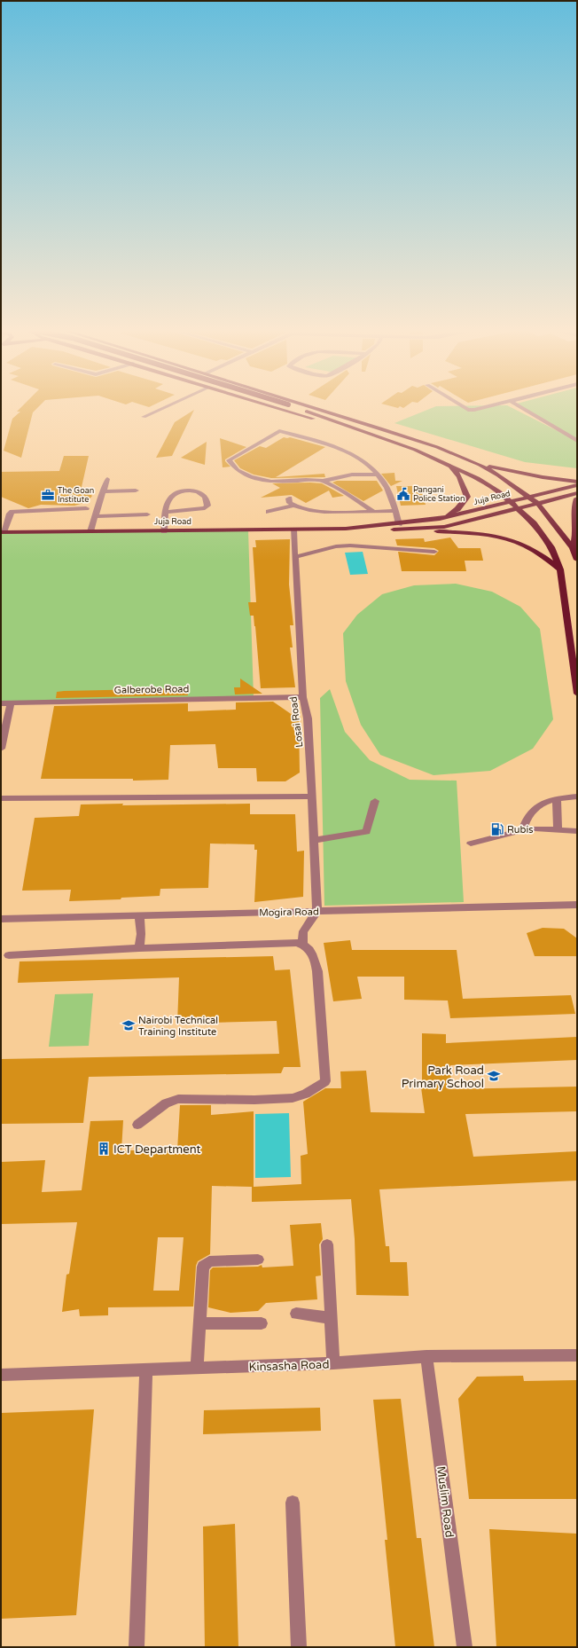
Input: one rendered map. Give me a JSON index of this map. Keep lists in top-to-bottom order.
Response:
{
  "streets": {
    "main road": ["Juja Road"],
    "street": [
      "Galberobe Road",
      "Losai Road",
      "Mogira Road",
      "Kinsasha Road",
      "Muslim Road"
    ]
  },
  "crossings": [
    ["Juja Road", "Losai Road"],
    ["Galberobe Road", "Losai Road"],
    ["Losai Road", "Mogira Road"],
    ["Kinsasha Road", "Muslim Road"]
  ],
  "places": {
    "public building": ["Pangani Police Station"],
    "office": ["The Goan Institute"],
    "fuel station": ["Rubis"],
    "school or university": ["Nairobi Technical Training Institute", "Park Road Primary School"],
    "building": ["ICT Department"]
  }
}
